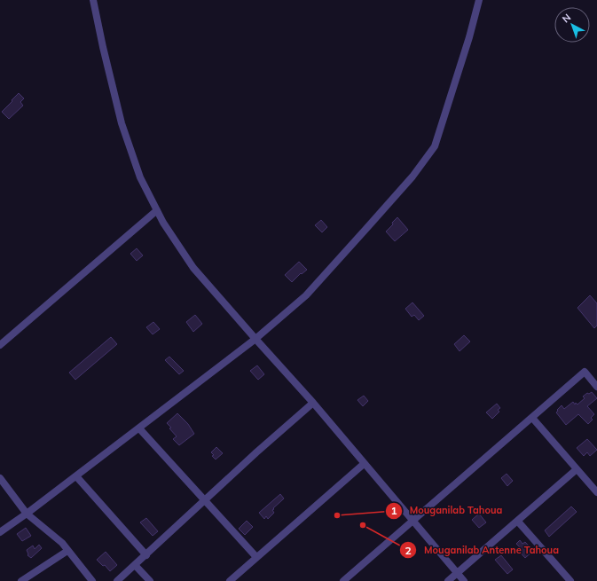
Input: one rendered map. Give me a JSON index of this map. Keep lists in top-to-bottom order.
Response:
{
  "places": ["Mouganilab Tahoua", "Mouganilab Antenne Tahoua"],
  "north": "top left"
}
